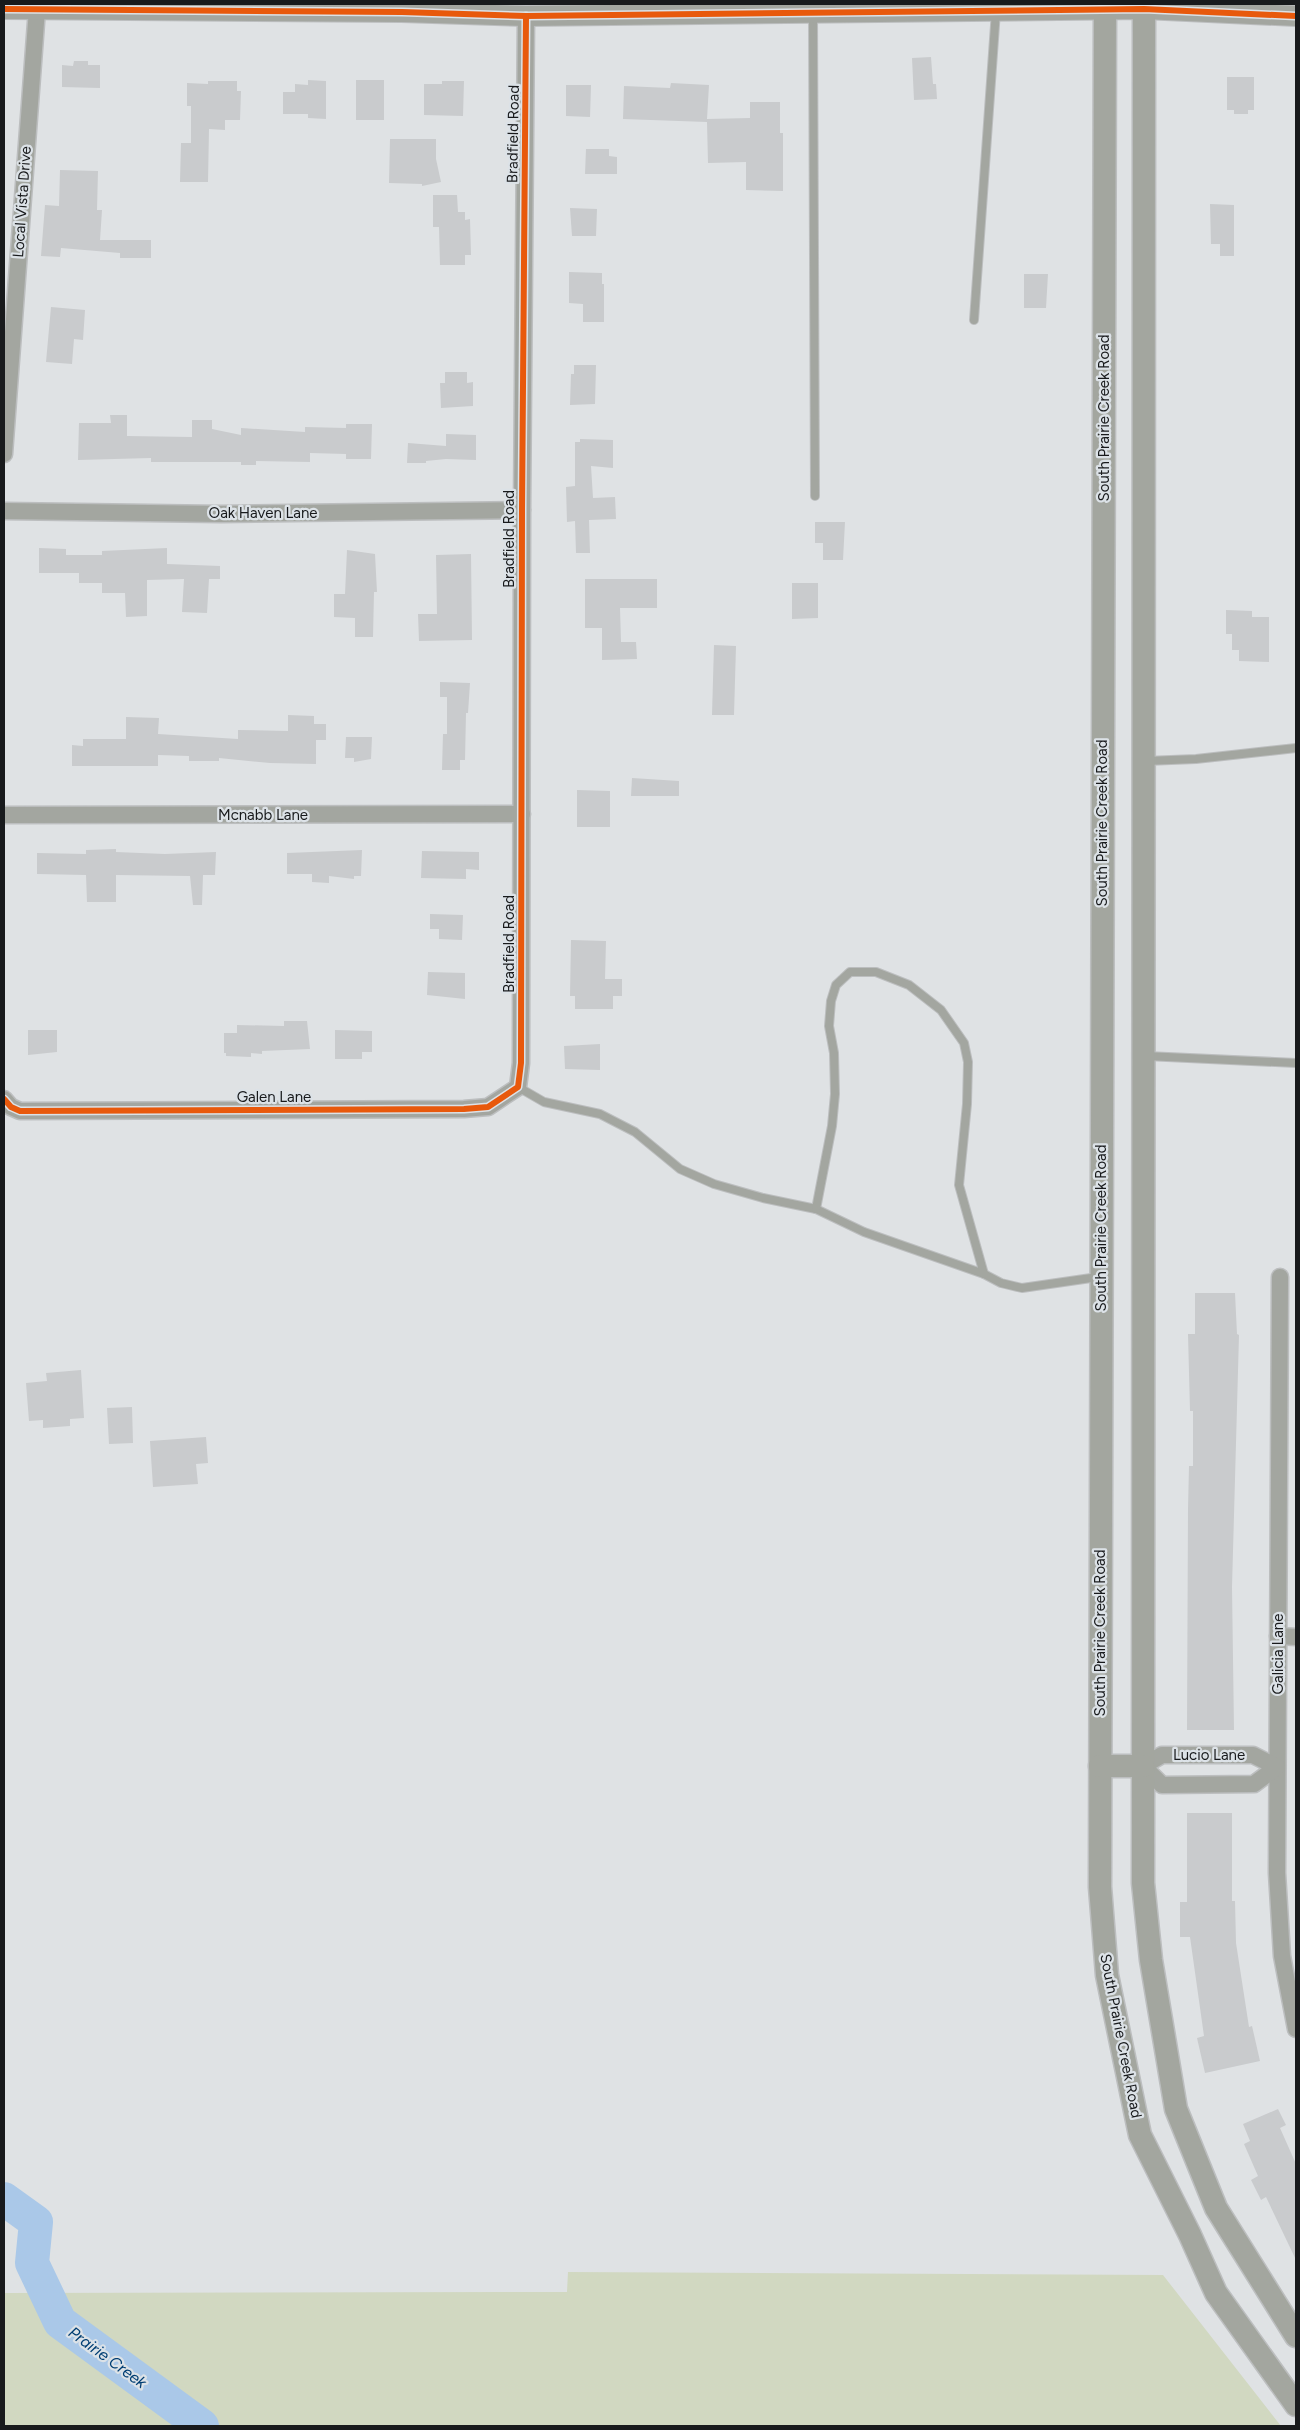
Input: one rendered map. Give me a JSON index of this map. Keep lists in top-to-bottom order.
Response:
{
  "streets": {
    "main road": ["South Prairie Creek Road"],
    "street": [
      "Bradfield Road",
      "Local Vista Drive",
      "Oak Haven Lane",
      "Mcnabb Lane",
      "Galen Lane",
      "Galicia Lane",
      "Lucio Lane"
    ]
  },
  "crossings": [
    ["Bradfield Road", "Oak Haven Lane"],
    ["Bradfield Road", "Mcnabb Lane"],
    ["Bradfield Road", "Galen Lane"],
    ["Galicia Lane", "Lucio Lane"]
  ],
  "water": ["Prairie Creek"]
}
